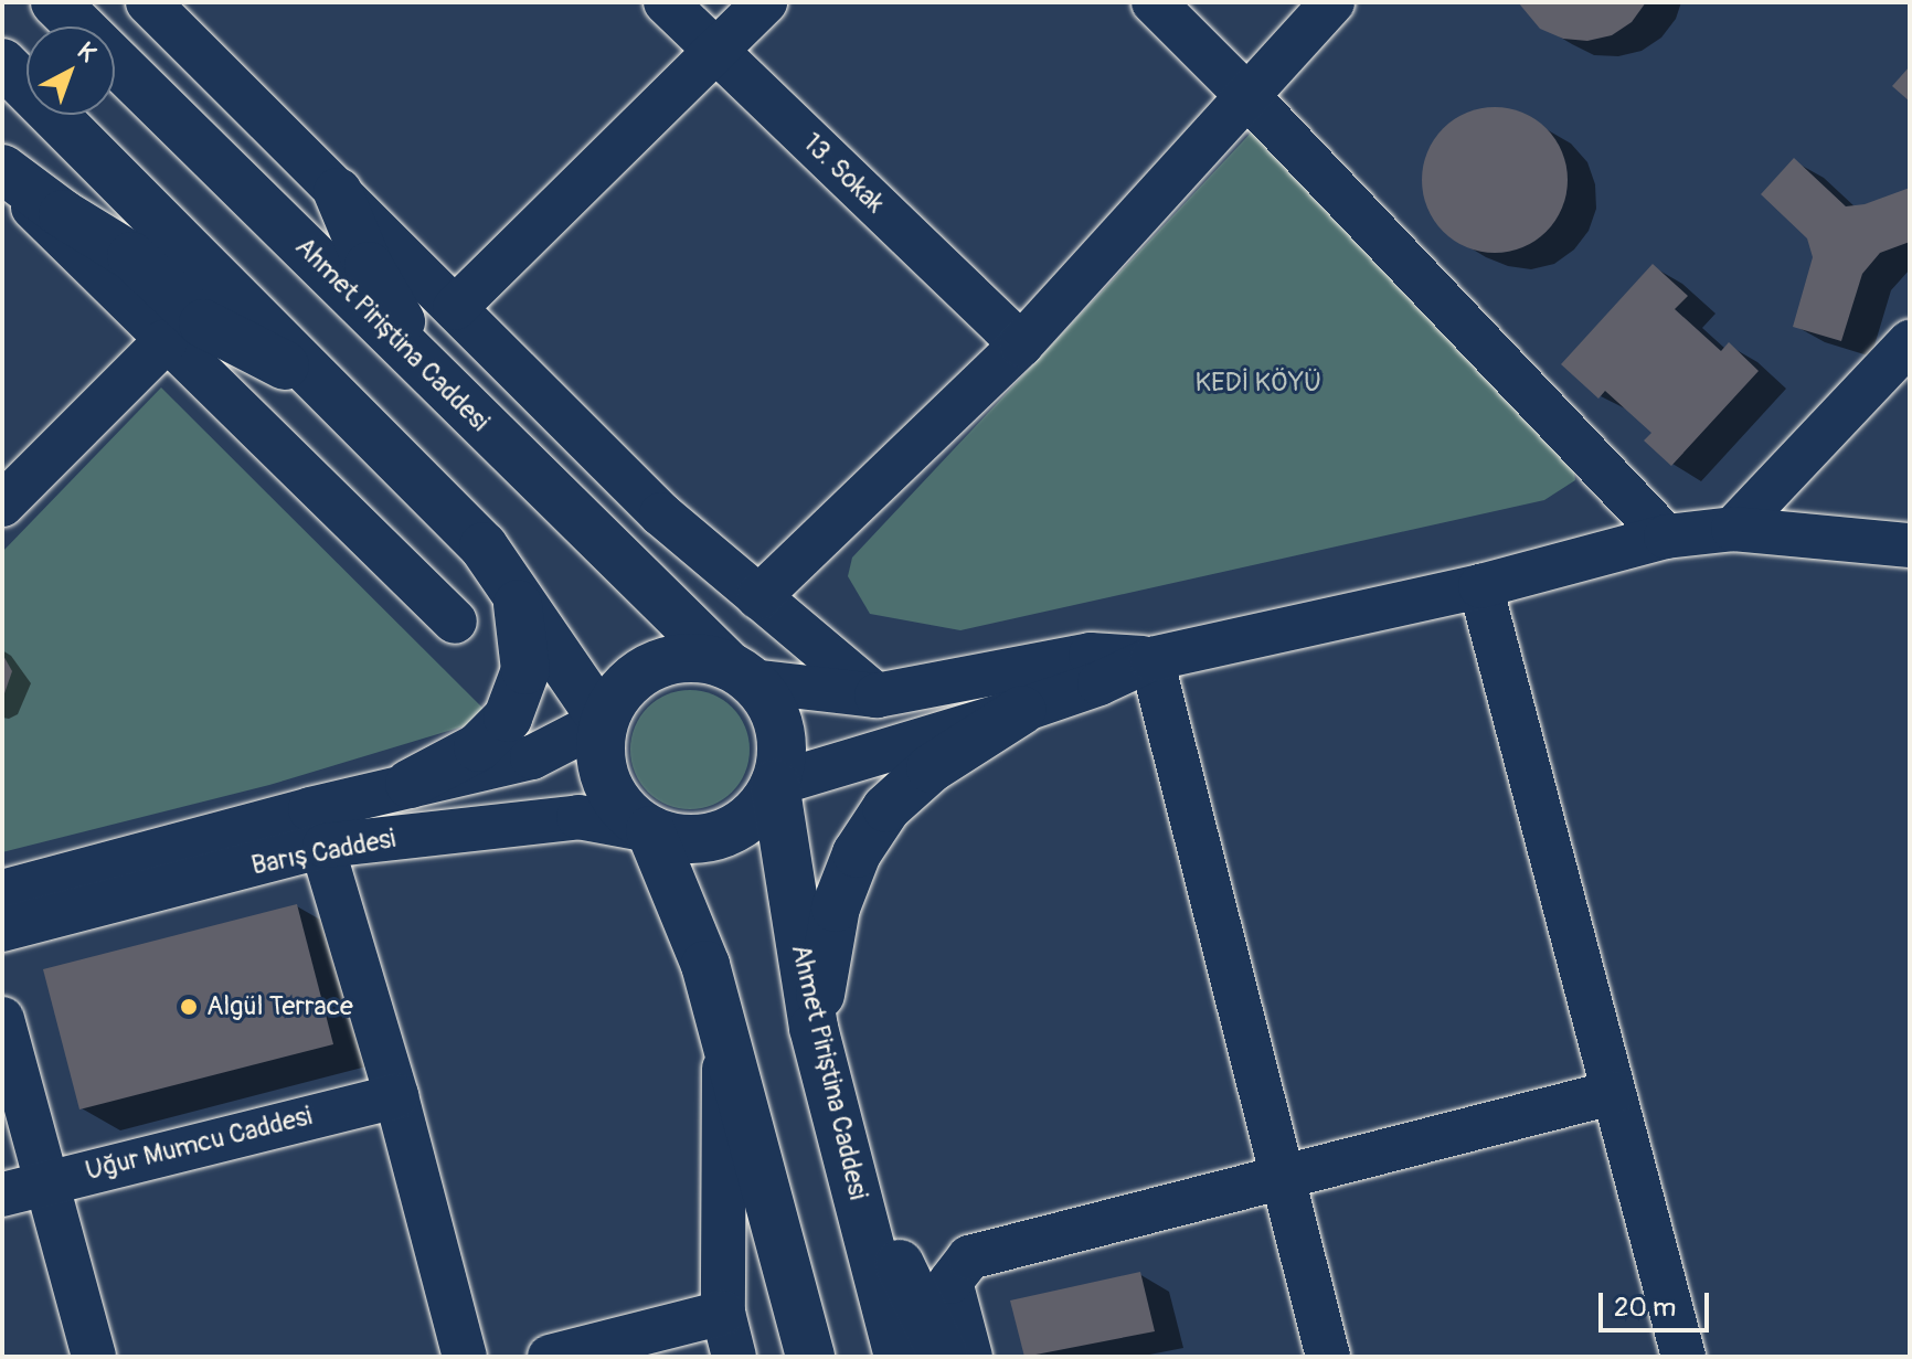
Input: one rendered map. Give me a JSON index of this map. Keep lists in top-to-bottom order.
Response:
{
  "streets": {
    "street": [
      "13. Sokak",
      "Ahmet Piriştina Caddesi",
      "Barış Caddesi",
      "Uğur Mumcu Caddesi"
    ]
  },
  "crossings": [
    ["Ahmet Piriştina Caddesi", "Barış Caddesi"]
  ],
  "parks": ["KEDİ KÖYÜ"],
  "places": ["Algül Terrace"],
  "scale_bar": "20 m",
  "north": "top right"
}
